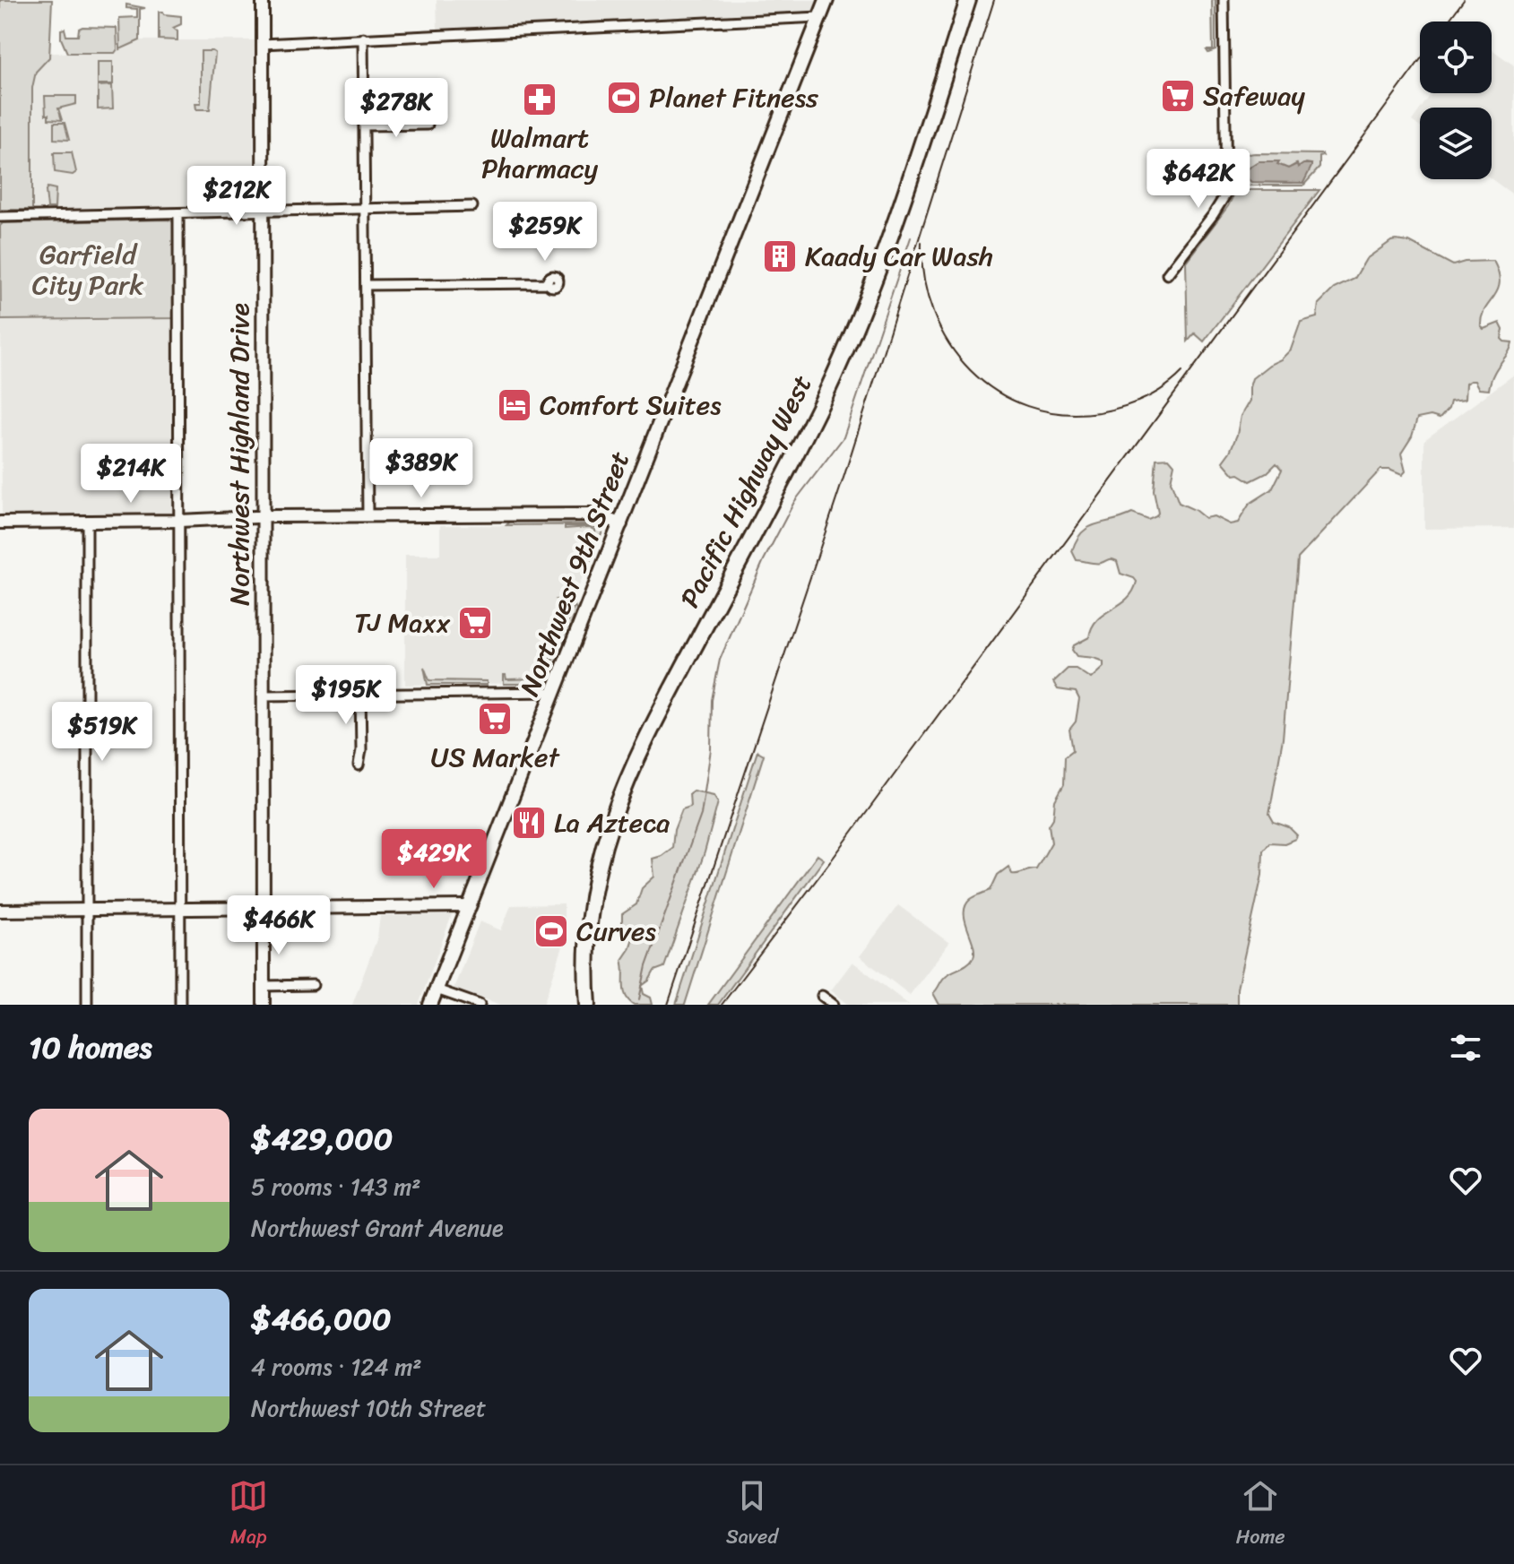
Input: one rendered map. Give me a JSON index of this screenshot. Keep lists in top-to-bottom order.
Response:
{
  "streets": {
    "highway": ["Pacific Highway West"],
    "main road": ["Northwest 9th Street"],
    "street": ["Northwest Highland Drive"]
  },
  "parks": ["Garfield City Park"],
  "places": {
    "supermarket": ["Safeway", "TJ Maxx", "US Market"],
    "sports": ["Planet Fitness", "Curves"],
    "pharmacy": ["Walmart Pharmacy"],
    "building": ["Kaady Car Wash"],
    "hotel": ["Comfort Suites"],
    "restaurant": ["La Azteca"]
  },
  "page": {
    "price": [
      "$278K",
      "$642K",
      "$212K",
      "$259K",
      "$389K",
      "$214K",
      "$195K",
      "$519K",
      "$429K",
      "$466K"
    ],
    "heading": "10 homes",
    "list": [
      {
        "name": "$429,000",
        "note": "5 rooms · 143 m² · Northwest Grant Avenue"
      },
      {
        "name": "$466,000",
        "note": "4 rooms · 124 m² · Northwest 10th Street"
      }
    ],
    "tabs": ["Map", "Saved", "Home"]
  }
}
